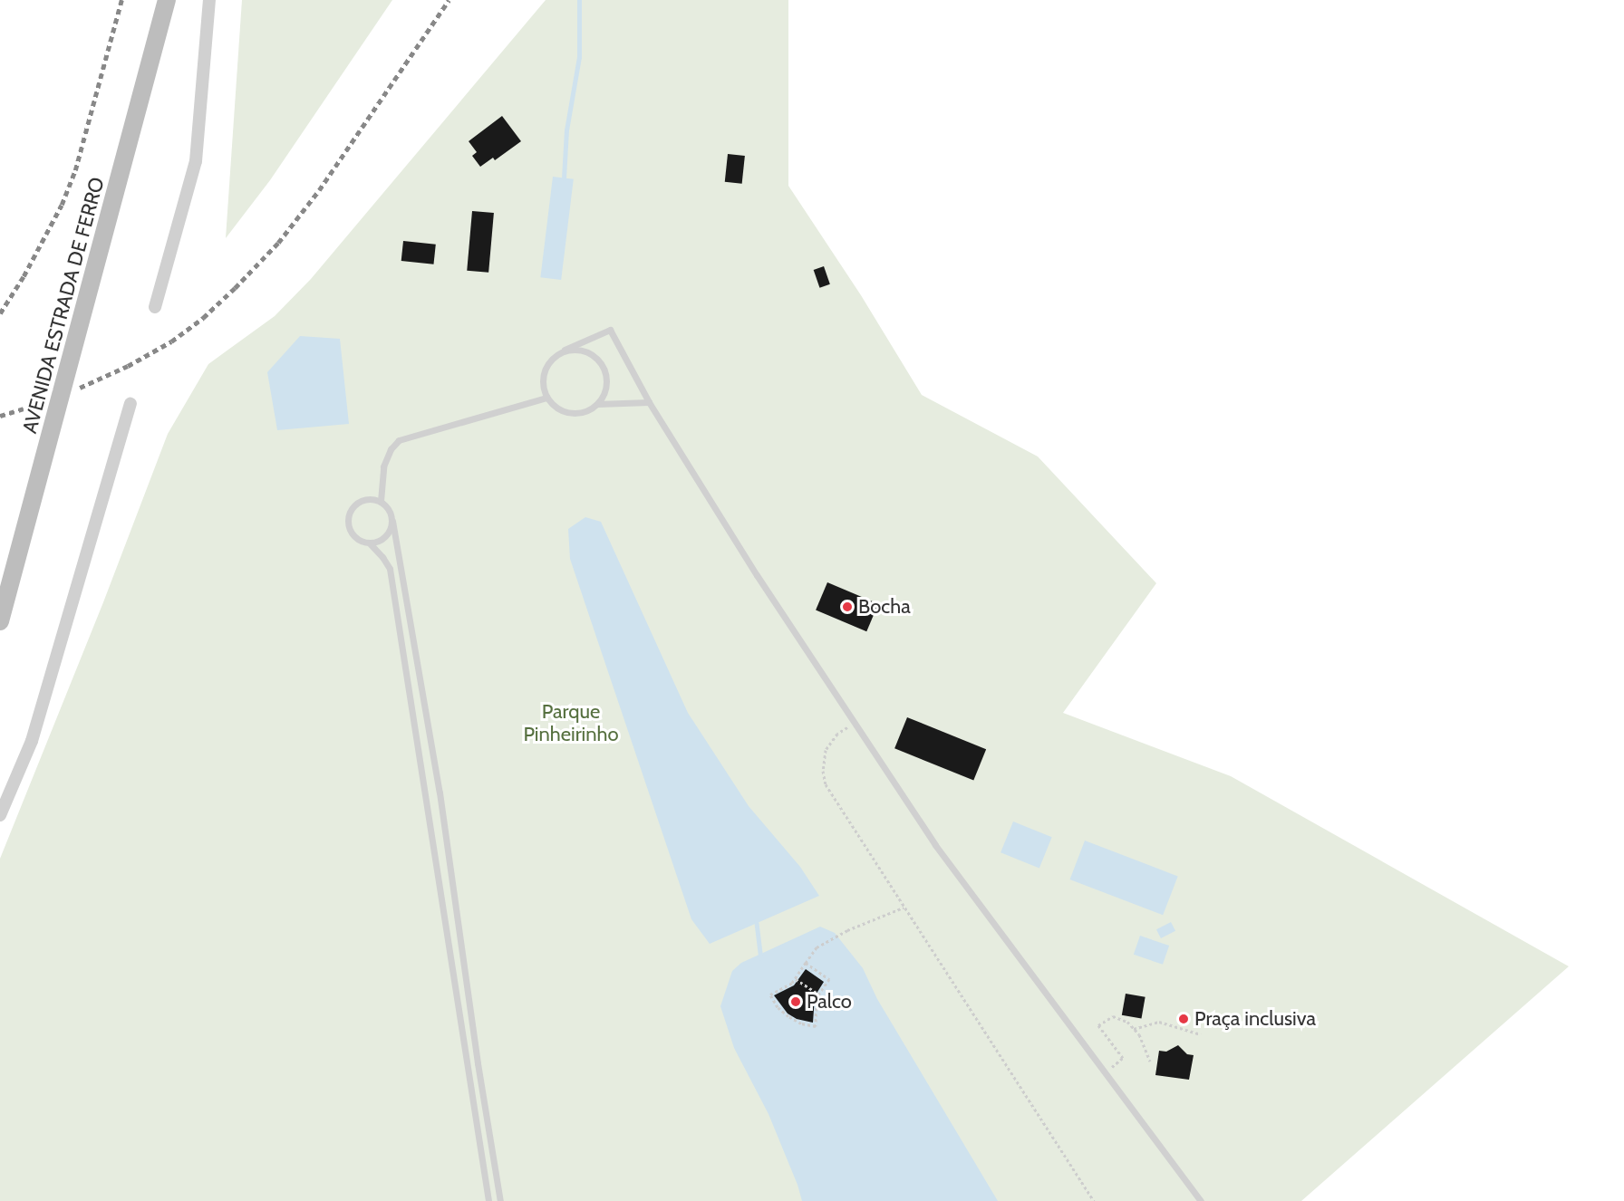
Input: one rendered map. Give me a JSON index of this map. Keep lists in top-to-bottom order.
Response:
{
  "streets": {
    "main road": ["AVENIDA ESTRADA DE FERRO"]
  },
  "parks": ["Parque Pinheirinho"],
  "places": ["Bocha", "Palco", "Praça inclusiva"]
}
